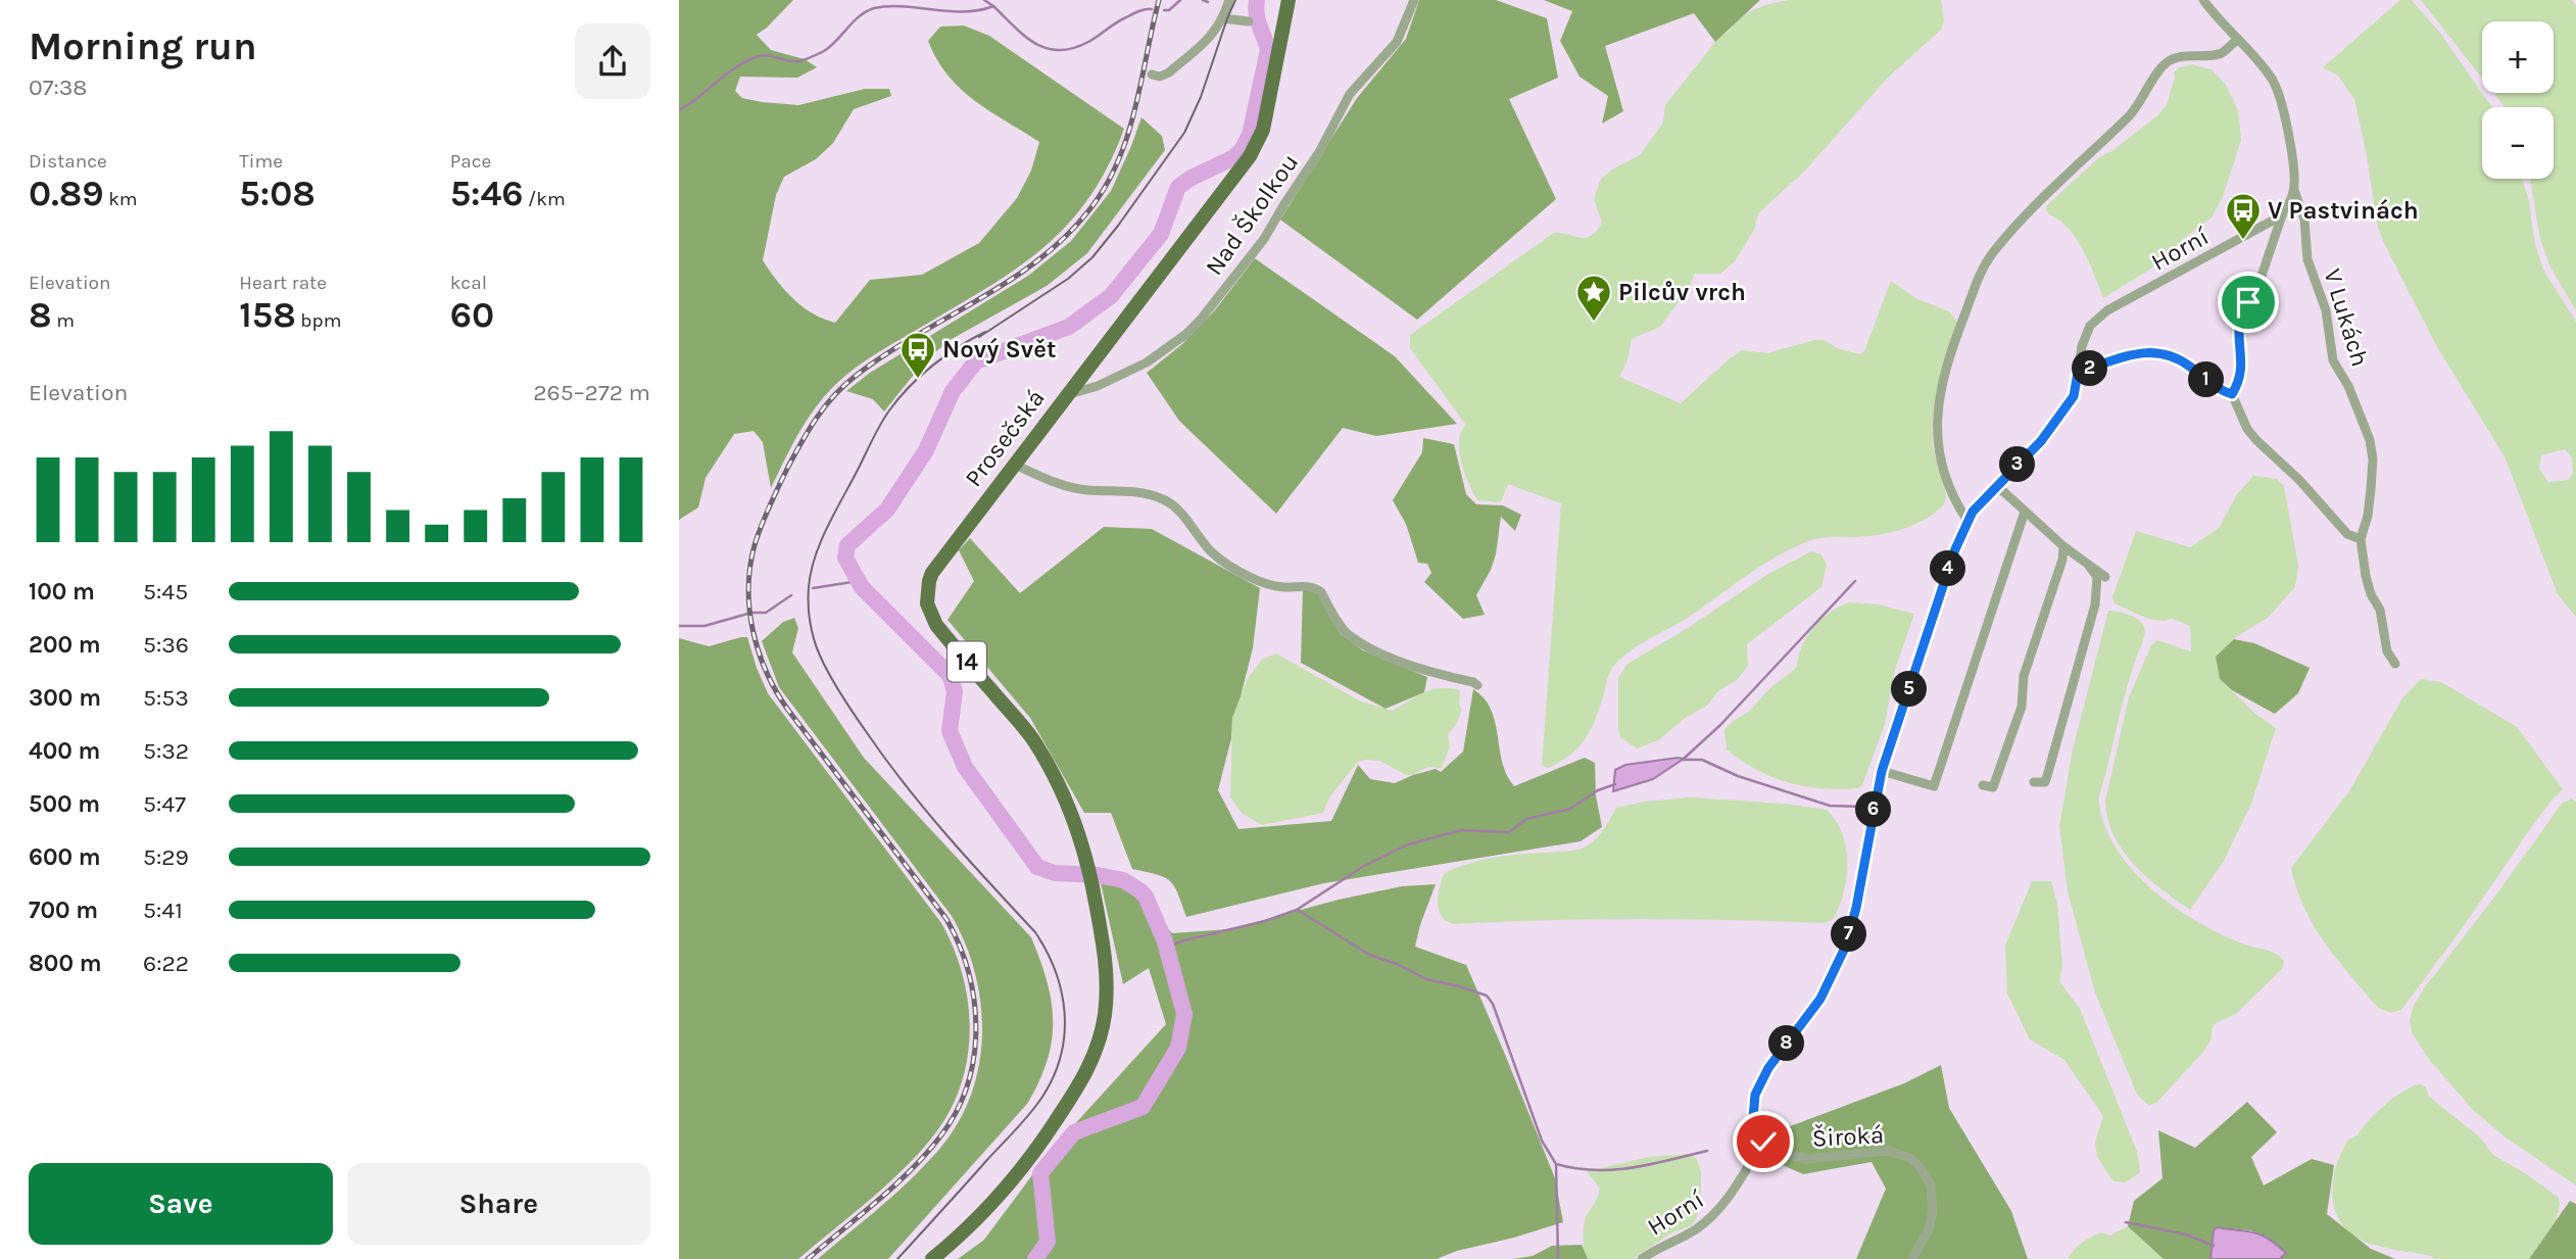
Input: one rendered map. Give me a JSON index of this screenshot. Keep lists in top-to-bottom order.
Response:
{
  "streets": {
    "main road": ["Prosečská", "14"],
    "street": [
      "Nad Školkou",
      "Horní",
      "V Lukách",
      "Široká"
    ]
  },
  "crossings": [
    ["Nad Školkou", "Prosečská"],
    ["Horní", "Široká"]
  ],
  "places": {
    "bus stop": ["V Pastvinách", "Nový Svět"],
    "place": ["Pilcův vrch"]
  },
  "page": {
    "heading": ["Morning run", "07:38"],
    "map_buttons": ["+", "−"],
    "stats": [
      ["Distance", "0.89 km"],
      ["Time", "5:08"],
      ["Pace", "5:46 /km"],
      ["Elevation", "8 m"],
      ["Heart rate", "158 bpm"],
      ["kcal", "60"]
    ],
    "pins": [
      "2",
      "1",
      "3",
      "4",
      "5",
      "6",
      "7",
      "8"
    ],
    "chart": ["Elevation", "265–272 m"],
    "list": [
      {
        "name": "100 m",
        "note": "5:45"
      },
      {
        "name": "200 m",
        "note": "5:36"
      },
      {
        "name": "300 m",
        "note": "5:53"
      },
      {
        "name": "400 m",
        "note": "5:32"
      },
      {
        "name": "500 m",
        "note": "5:47"
      },
      {
        "name": "600 m",
        "note": "5:29"
      },
      {
        "name": "700 m",
        "note": "5:41"
      },
      {
        "name": "800 m",
        "note": "6:22"
      }
    ],
    "buttons": ["Save", "Share"]
  }
}
